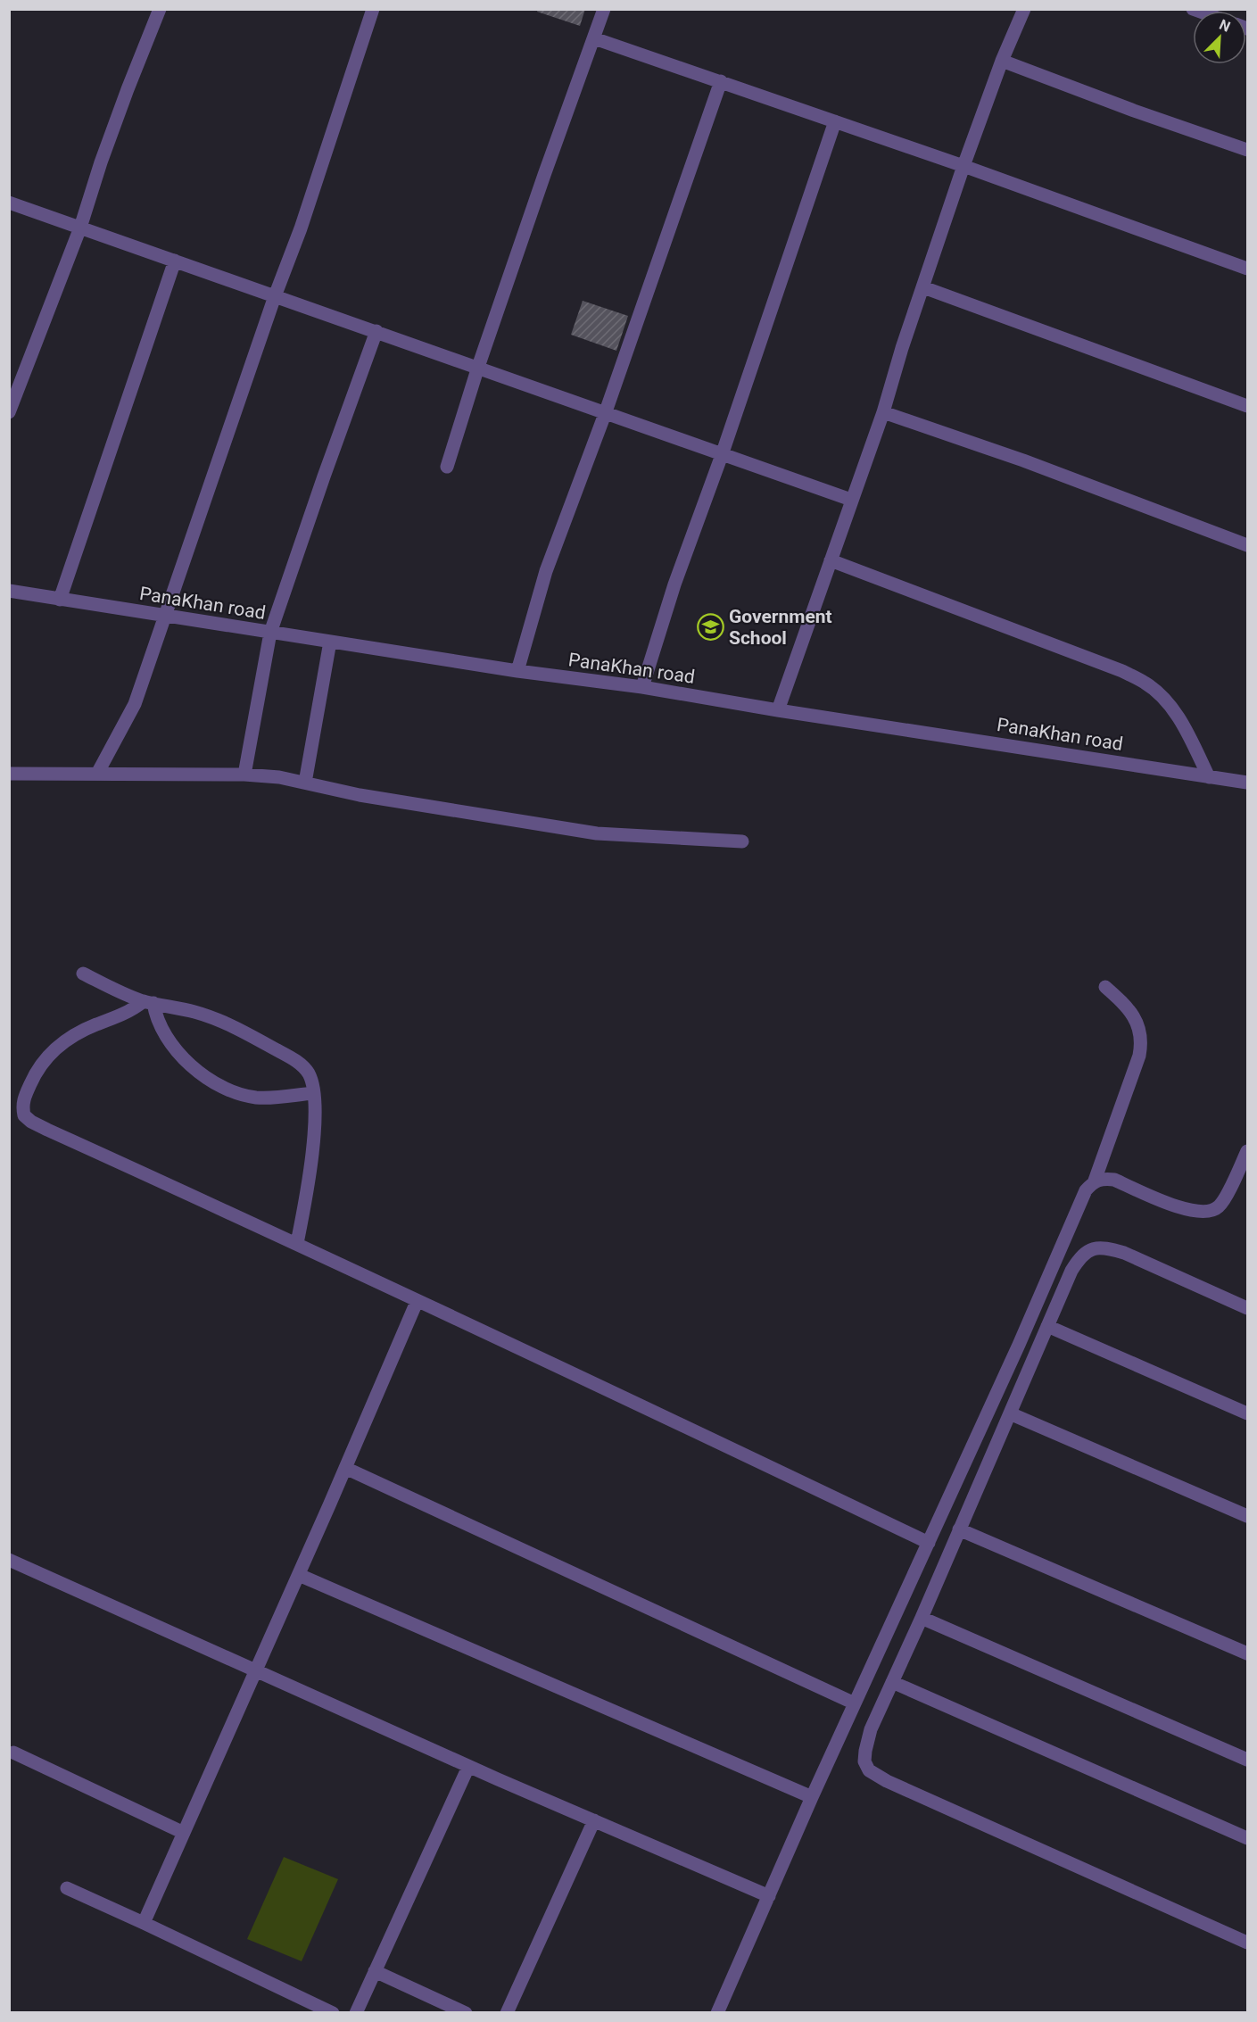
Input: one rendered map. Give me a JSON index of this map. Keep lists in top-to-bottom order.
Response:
{
  "streets": {
    "street": ["PanaKhan road"]
  },
  "places": {
    "school or university": ["Government School"]
  },
  "north": "top right"
}
